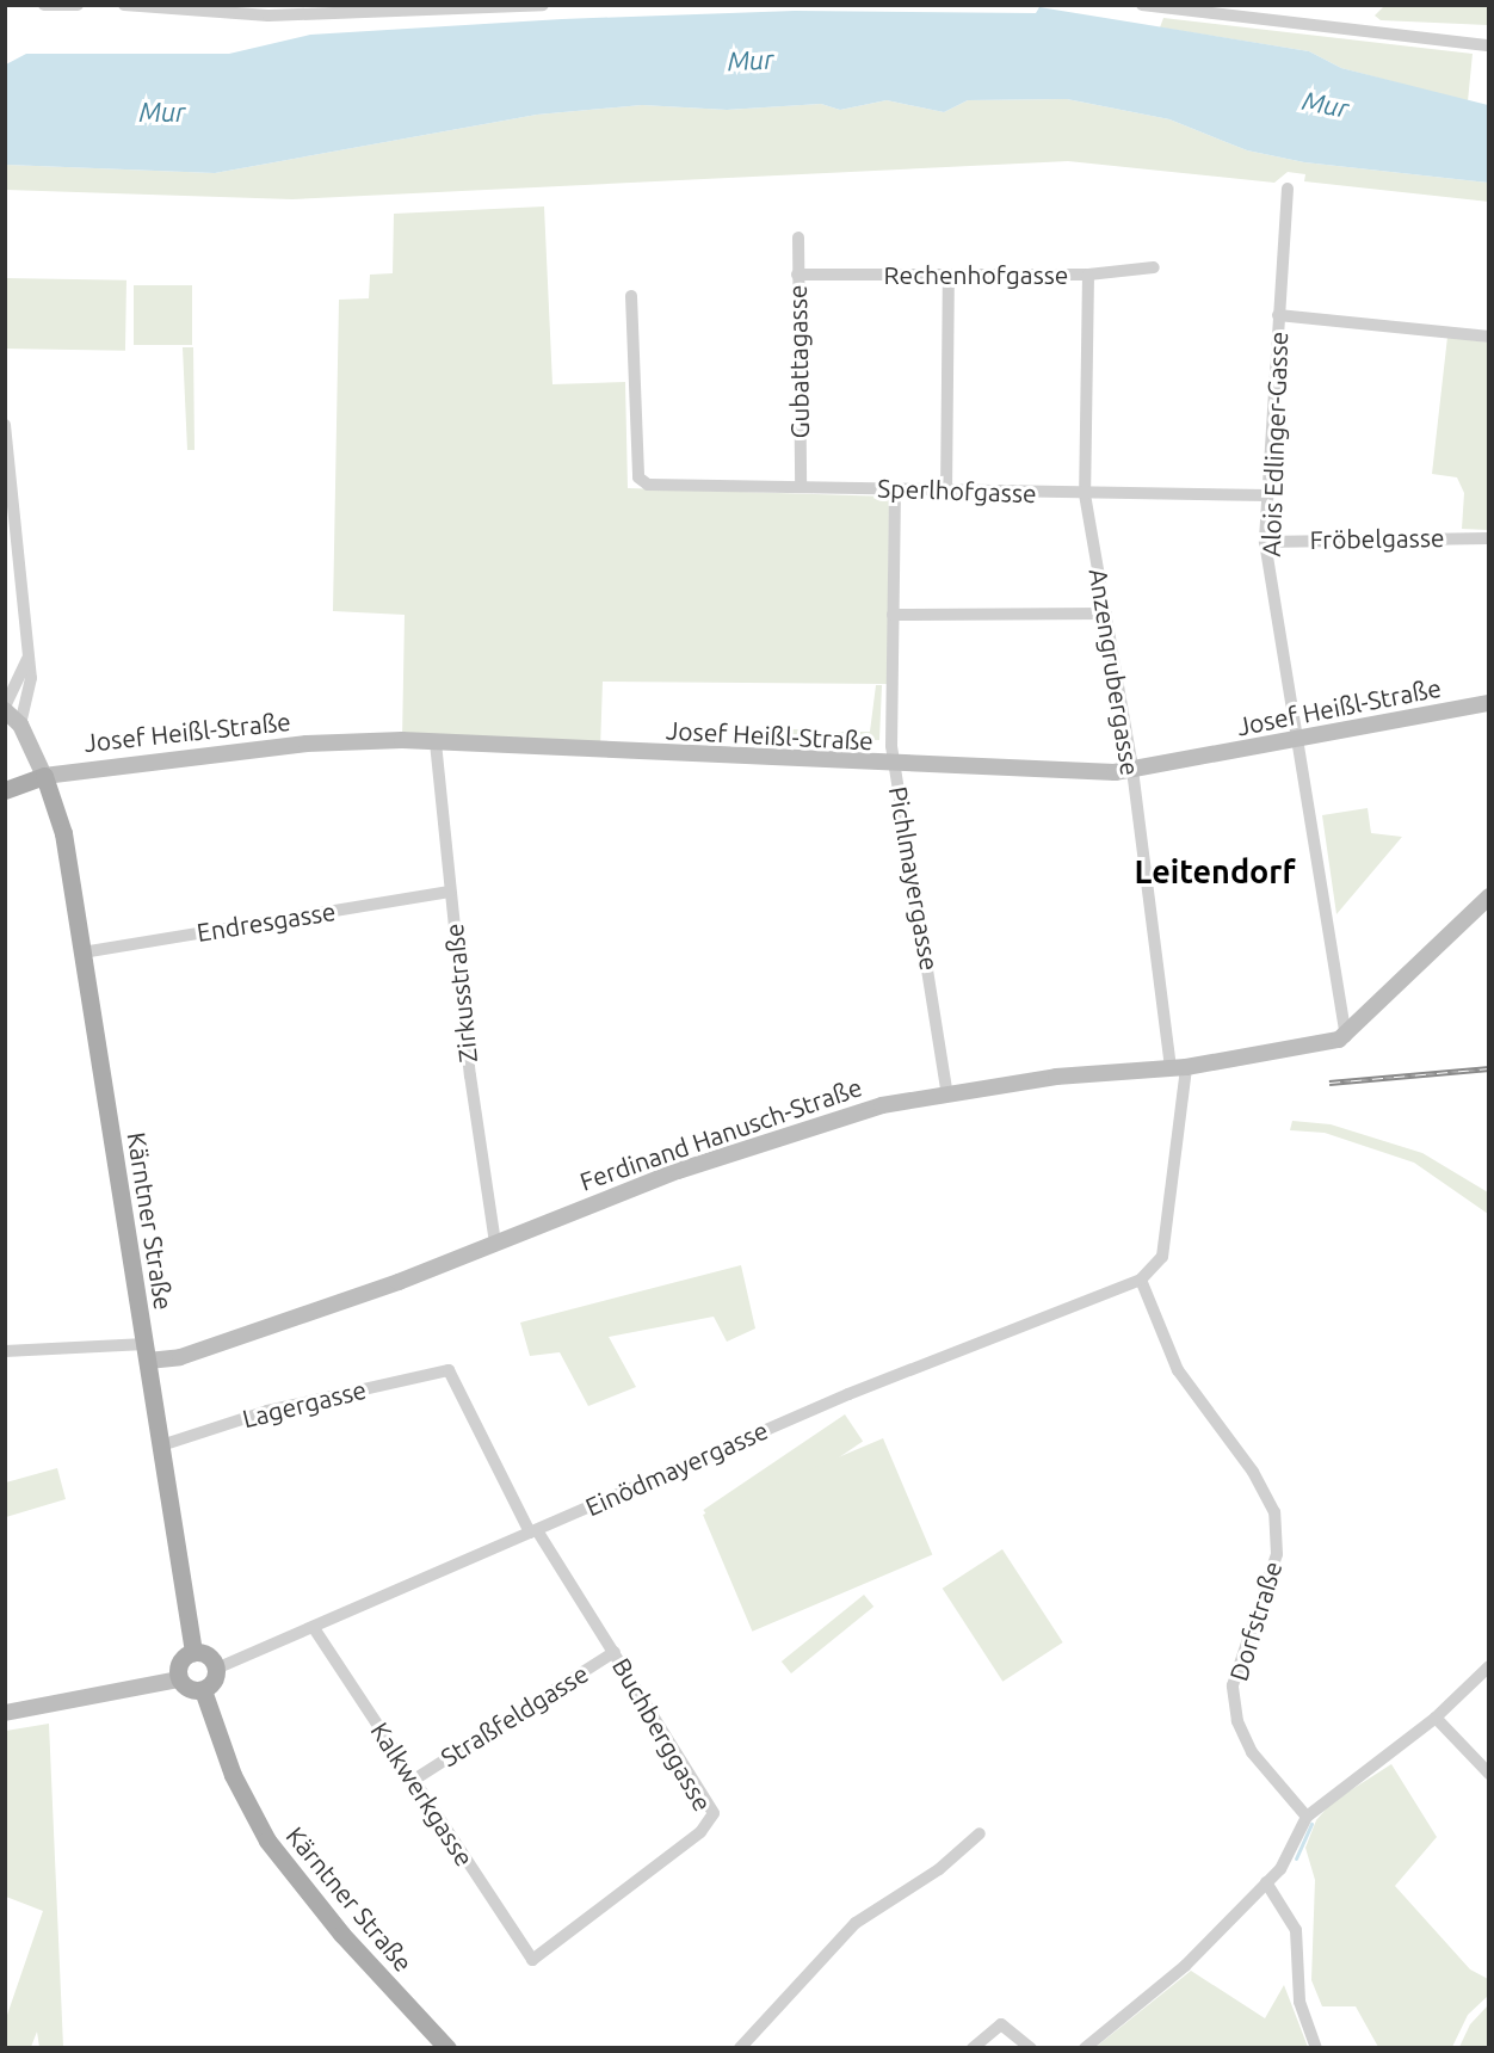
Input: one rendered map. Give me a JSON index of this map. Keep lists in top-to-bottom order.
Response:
{
  "streets": {
    "main road": ["Josef Heißl-Straße", "Ferdinand Hanusch-Straße", "Kärntner Straße"],
    "street": [
      "Rechenhofgasse",
      "Gubattagasse",
      "Alois Edlinger-Gasse",
      "Sperlhofgasse",
      "Fröbelgasse",
      "Anzengrubergasse",
      "Pichlmayergasse",
      "Endresgasse",
      "Zirkusstraße",
      "Lagergasse",
      "Einödmayergasse",
      "Dorfstraße",
      "Straßfeldgasse",
      "Buchberggasse",
      "Kalkwerkgasse"
    ]
  },
  "crossings": [
    ["Rechenhofgasse", "Gubattagasse"],
    ["Rechenhofgasse", "Anzengrubergasse"],
    ["Gubattagasse", "Sperlhofgasse"],
    ["Alois Edlinger-Gasse", "Sperlhofgasse"],
    ["Alois Edlinger-Gasse", "Fröbelgasse"],
    ["Alois Edlinger-Gasse", "Josef Heißl-Straße"],
    ["Alois Edlinger-Gasse", "Ferdinand Hanusch-Straße"],
    ["Sperlhofgasse", "Anzengrubergasse"],
    ["Sperlhofgasse", "Pichlmayergasse"],
    ["Anzengrubergasse", "Josef Heißl-Straße"],
    ["Anzengrubergasse", "Ferdinand Hanusch-Straße"],
    ["Josef Heißl-Straße", "Pichlmayergasse"],
    ["Josef Heißl-Straße", "Zirkusstraße"],
    ["Josef Heißl-Straße", "Kärntner Straße"],
    ["Pichlmayergasse", "Ferdinand Hanusch-Straße"],
    ["Endresgasse", "Zirkusstraße"],
    ["Endresgasse", "Kärntner Straße"],
    ["Zirkusstraße", "Ferdinand Hanusch-Straße"],
    ["Ferdinand Hanusch-Straße", "Kärntner Straße"],
    ["Kärntner Straße", "Lagergasse"],
    ["Kärntner Straße", "Einödmayergasse"],
    ["Lagergasse", "Buchberggasse"],
    ["Einödmayergasse", "Dorfstraße"],
    ["Einödmayergasse", "Buchberggasse"],
    ["Einödmayergasse", "Kalkwerkgasse"],
    ["Straßfeldgasse", "Buchberggasse"],
    ["Straßfeldgasse", "Kalkwerkgasse"],
    ["Buchberggasse", "Kalkwerkgasse"]
  ],
  "districts": ["Leitendorf"],
  "water": ["Mur"]
}
